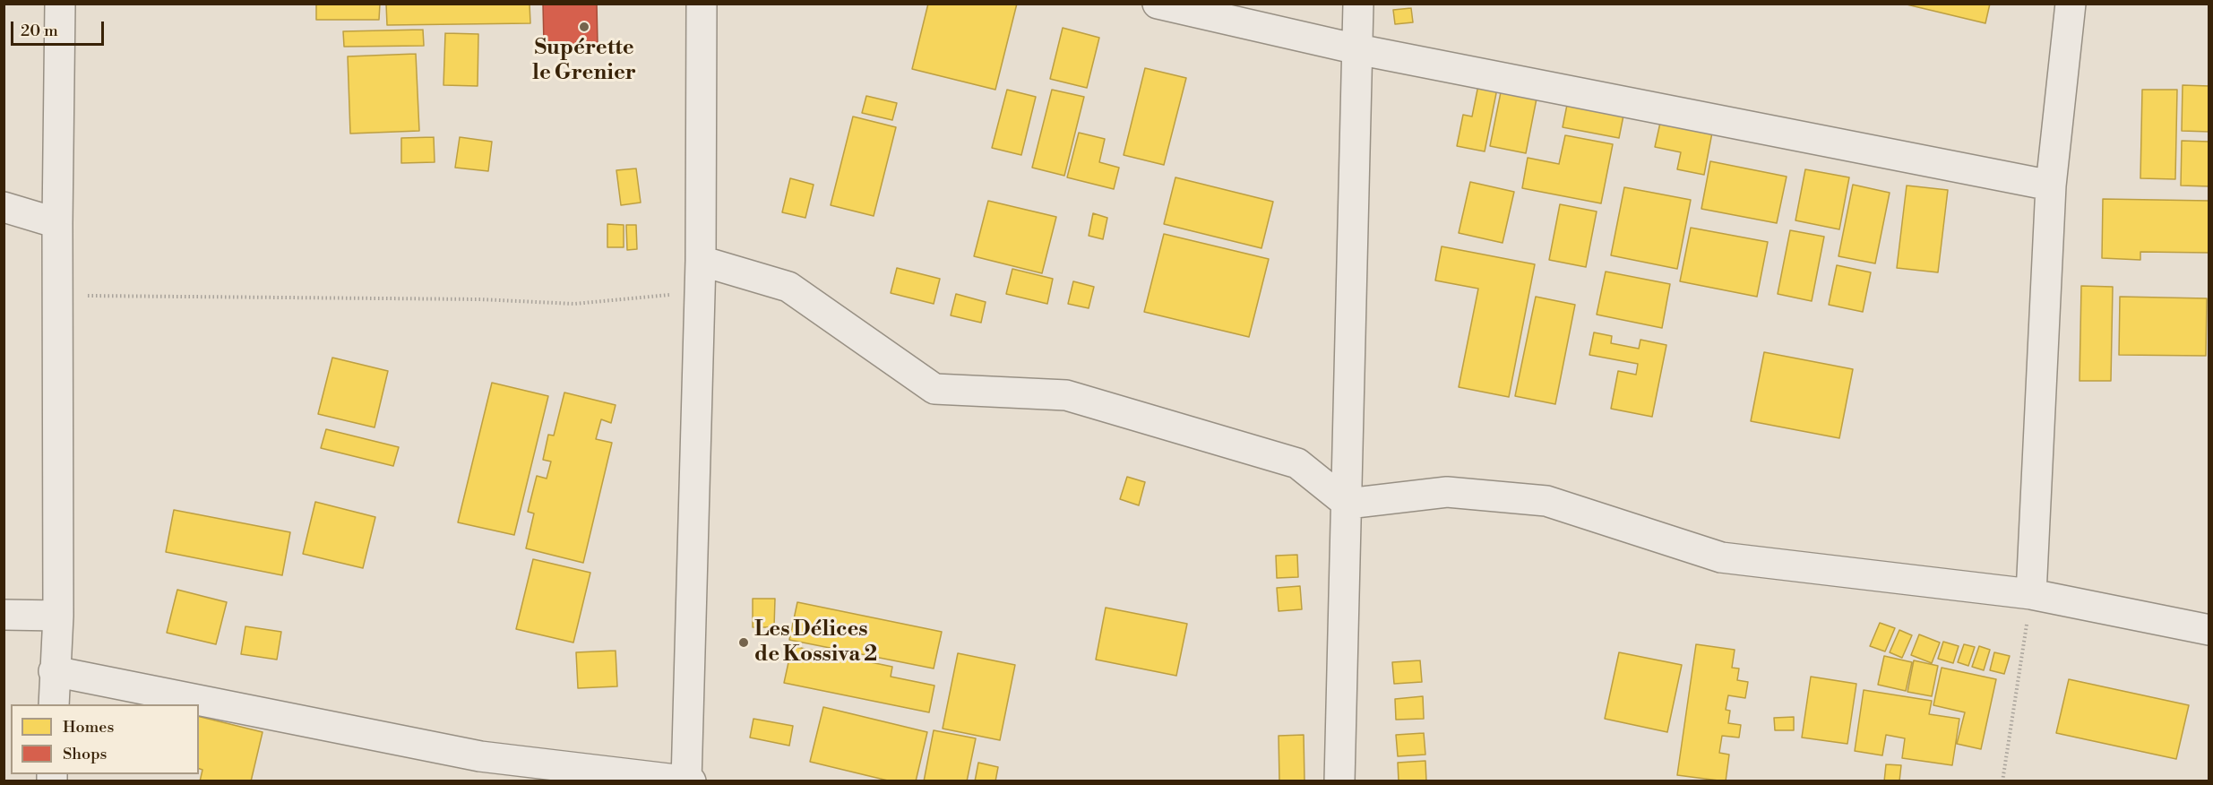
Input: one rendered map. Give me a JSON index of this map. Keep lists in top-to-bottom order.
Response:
{
  "places": ["Supérette le Grenier", "Les Délices de Kossiva 2"],
  "legend": ["Homes", "Shops"],
  "scale_bar": "20 m"
}
